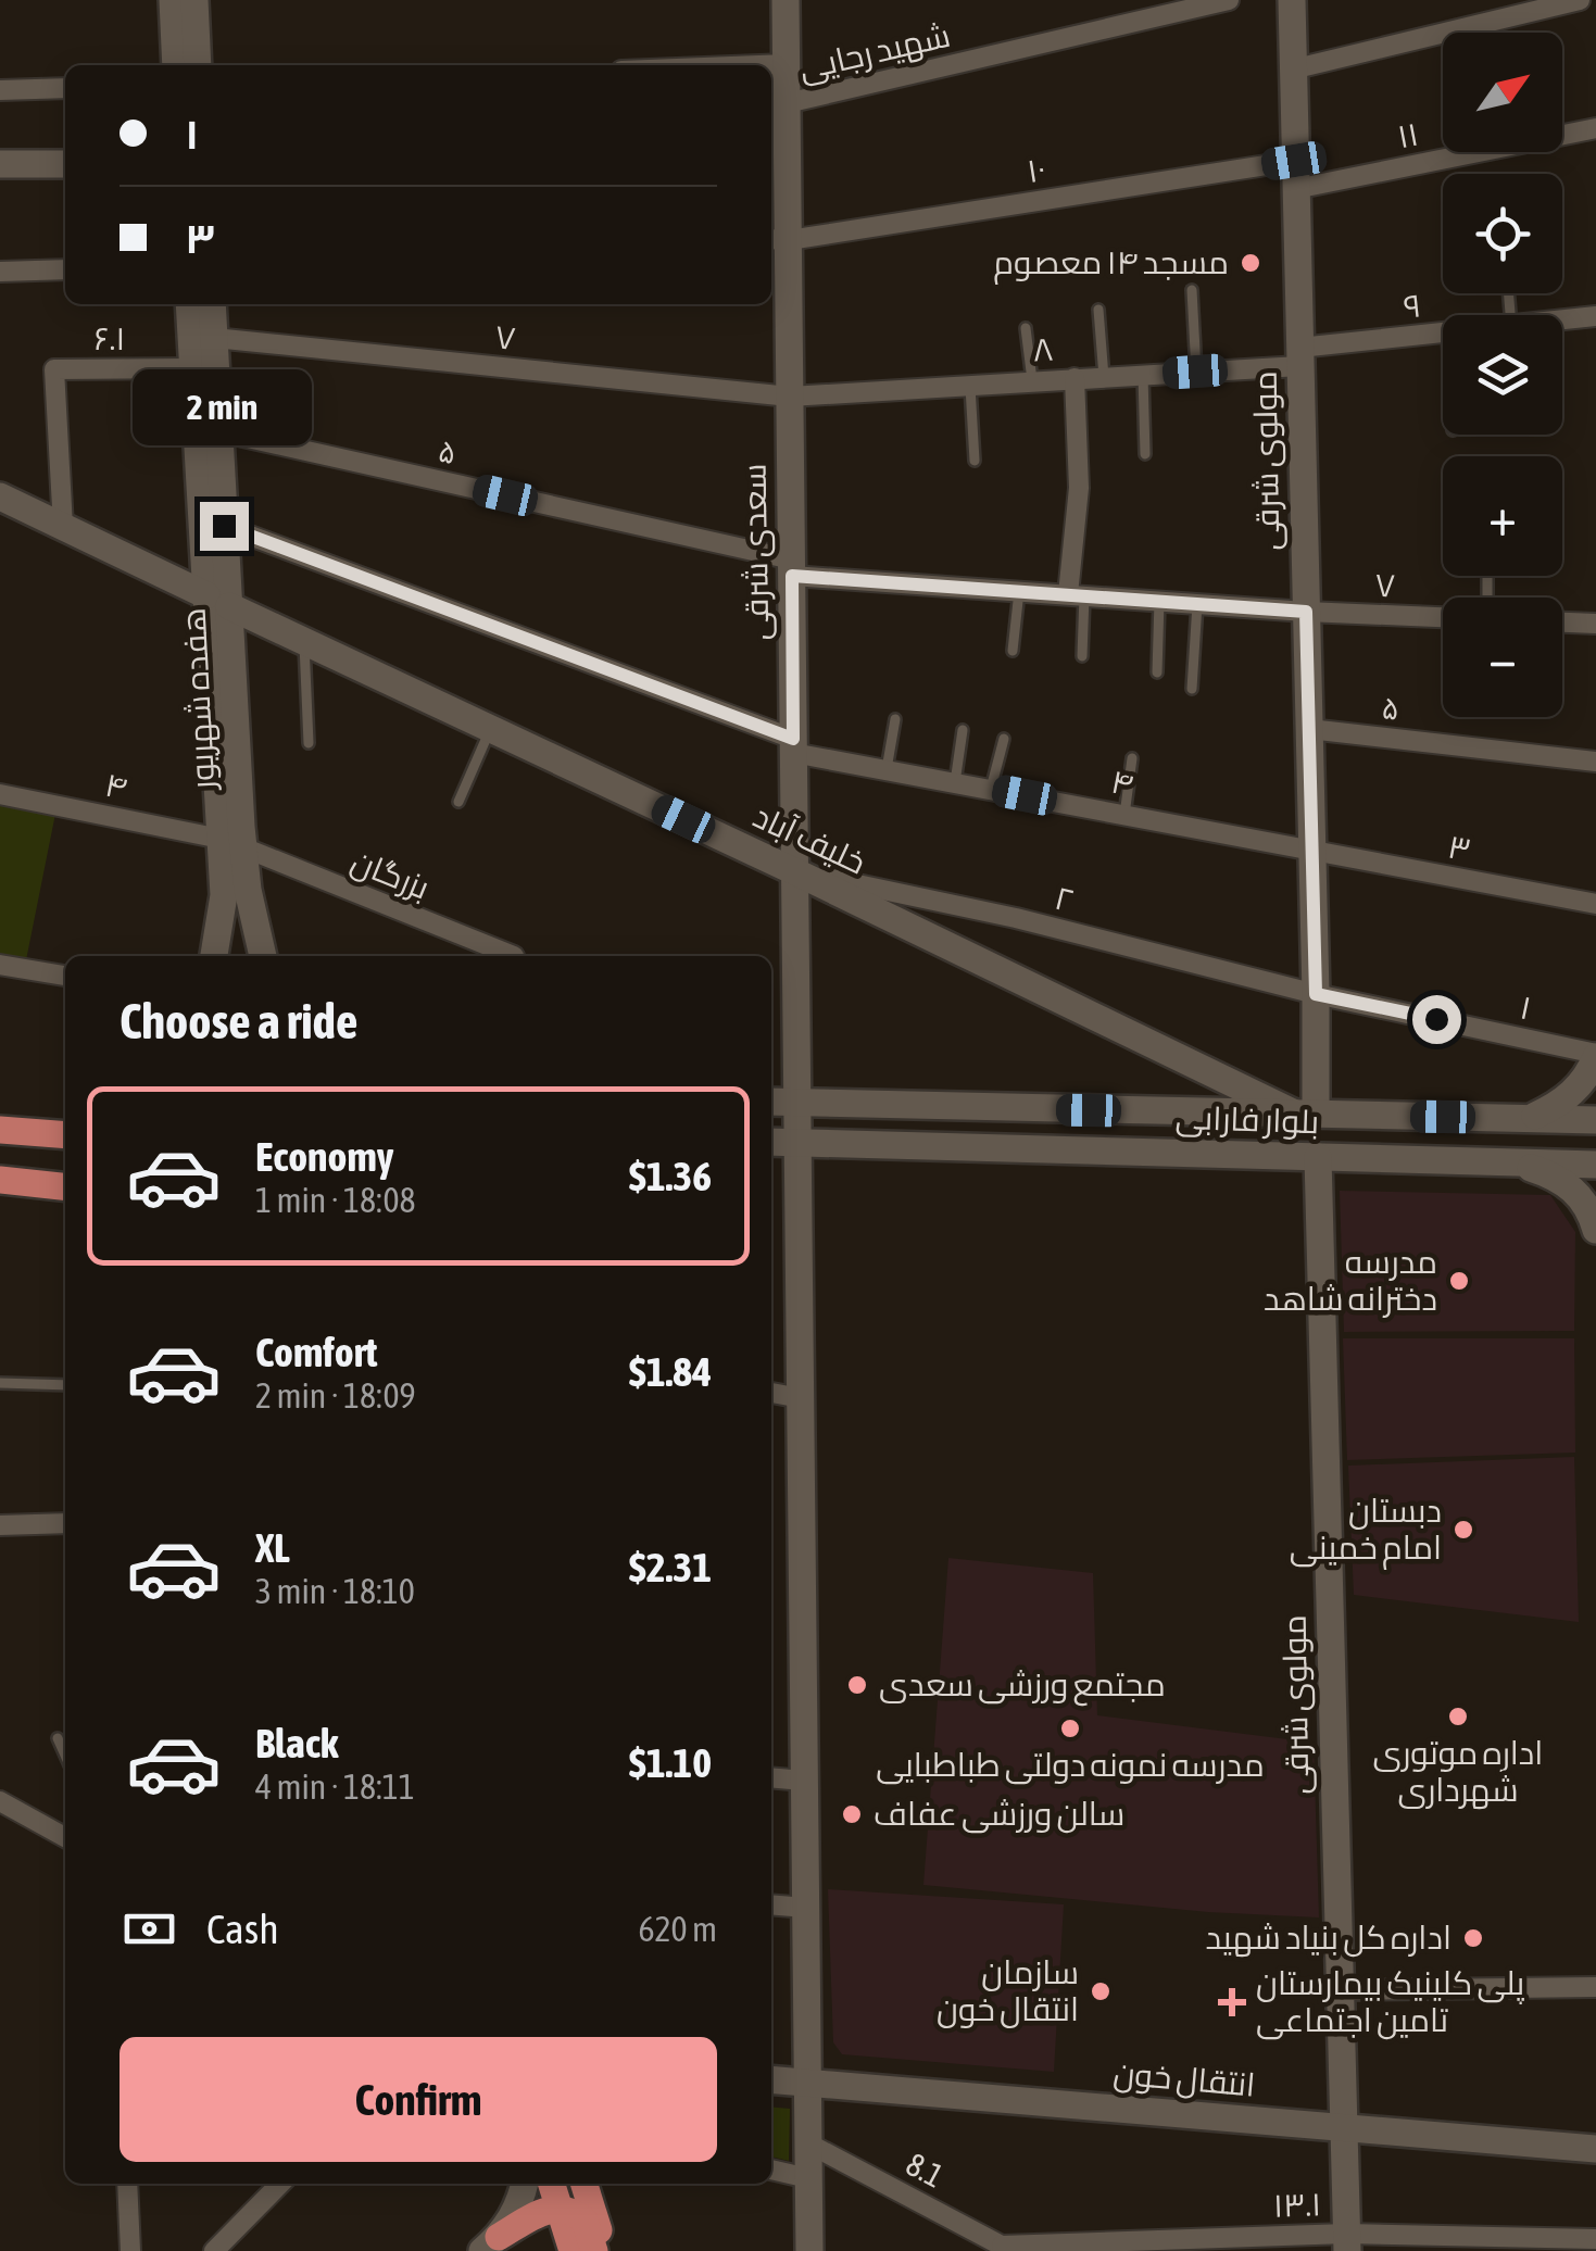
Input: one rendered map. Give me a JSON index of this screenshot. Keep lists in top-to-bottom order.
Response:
{
  "streets": {
    "main road": [
      "مولوی شرقی",
      "سعدی شرقی",
      "هفده شهریور",
      "خلیف آباد",
      "بلوار فارابی",
      "انتقال خون"
    ],
    "street": [
      "شهید رجایی",
      "۱۱",
      "۱۰",
      "۹",
      "۷",
      "۶.۱",
      "۸",
      "۵",
      "۴",
      "۳",
      "بزرگان",
      "۲",
      "۱",
      "8.1",
      "۱۳.۱"
    ]
  },
  "crossings": [
    ["شهید رجایی", "سعدی شرقی"],
    ["۱۱", "۱۰"],
    ["۱۱", "مولوی شرقی"],
    ["۱۰", "مولوی شرقی"],
    ["۱۰", "سعدی شرقی"],
    ["۹", "۸"],
    ["۹", "مولوی شرقی"],
    ["۷", "۸"],
    ["۷", "۵"],
    ["۷", "مولوی شرقی"],
    ["۷", "سعدی شرقی"],
    ["۷", "هفده شهریور"],
    ["۶.۱", "هفده شهریور"],
    ["۶.۱", "خلیف آباد"],
    ["۸", "مولوی شرقی"],
    ["۸", "سعدی شرقی"],
    ["۵", "مولوی شرقی"],
    ["۵", "سعدی شرقی"],
    ["۵", "هفده شهریور"],
    ["مولوی شرقی", "۴"],
    ["مولوی شرقی", "خلیف آباد"],
    ["مولوی شرقی", "۳"],
    ["مولوی شرقی", "۲"],
    ["مولوی شرقی", "۱"],
    ["مولوی شرقی", "بلوار فارابی"],
    ["مولوی شرقی", "انتقال خون"],
    ["مولوی شرقی", "۱۳.۱"],
    ["سعدی شرقی", "۴"],
    ["سعدی شرقی", "خلیف آباد"],
    ["سعدی شرقی", "۲"],
    ["سعدی شرقی", "بلوار فارابی"],
    ["سعدی شرقی", "انتقال خون"],
    ["سعدی شرقی", "8.1"],
    ["هفده شهریور", "۴"],
    ["هفده شهریور", "خلیف آباد"],
    ["هفده شهریور", "بزرگان"],
    ["۴", "۳"],
    ["۴", "بزرگان"],
    ["خلیف آباد", "۲"],
    ["خلیف آباد", "بلوار فارابی"],
    ["۲", "۱"],
    ["8.1", "۱۳.۱"]
  ],
  "places": {
    "other": [
      "مسجد ۱۴ معصوم",
      "مدرسه دخترانه شاهد",
      "دبستان امام خمینی",
      "مجتمع ورزشی سعدی",
      "اداره موتوری شهرداری",
      "مدرسه نمونه دولتی طباطبایی",
      "سالن ورزشی عفاف",
      "اداره کل بنیاد شهید",
      "سازمان انتقال خون"
    ],
    "health": ["پلی کلینیک بیمارستان تامین اجتماعی"]
  },
  "north": "top right",
  "page": {
    "map_buttons": ["+", "−"],
    "banner": ["۱", "۳"],
    "bubble": "2 min",
    "heading": "Choose a ride",
    "list": [
      {
        "name": "Economy",
        "note": "1 min · 18:08",
        "value": "$1.36"
      },
      {
        "name": "Comfort",
        "note": "2 min · 18:09",
        "value": "$1.84"
      },
      {
        "name": "XL",
        "note": "3 min · 18:10",
        "value": "$2.31"
      },
      {
        "name": "Black",
        "note": "4 min · 18:11",
        "value": "$1.10"
      }
    ],
    "pay": ["Cash", "620 m"],
    "buttons": "Confirm"
  }
}
